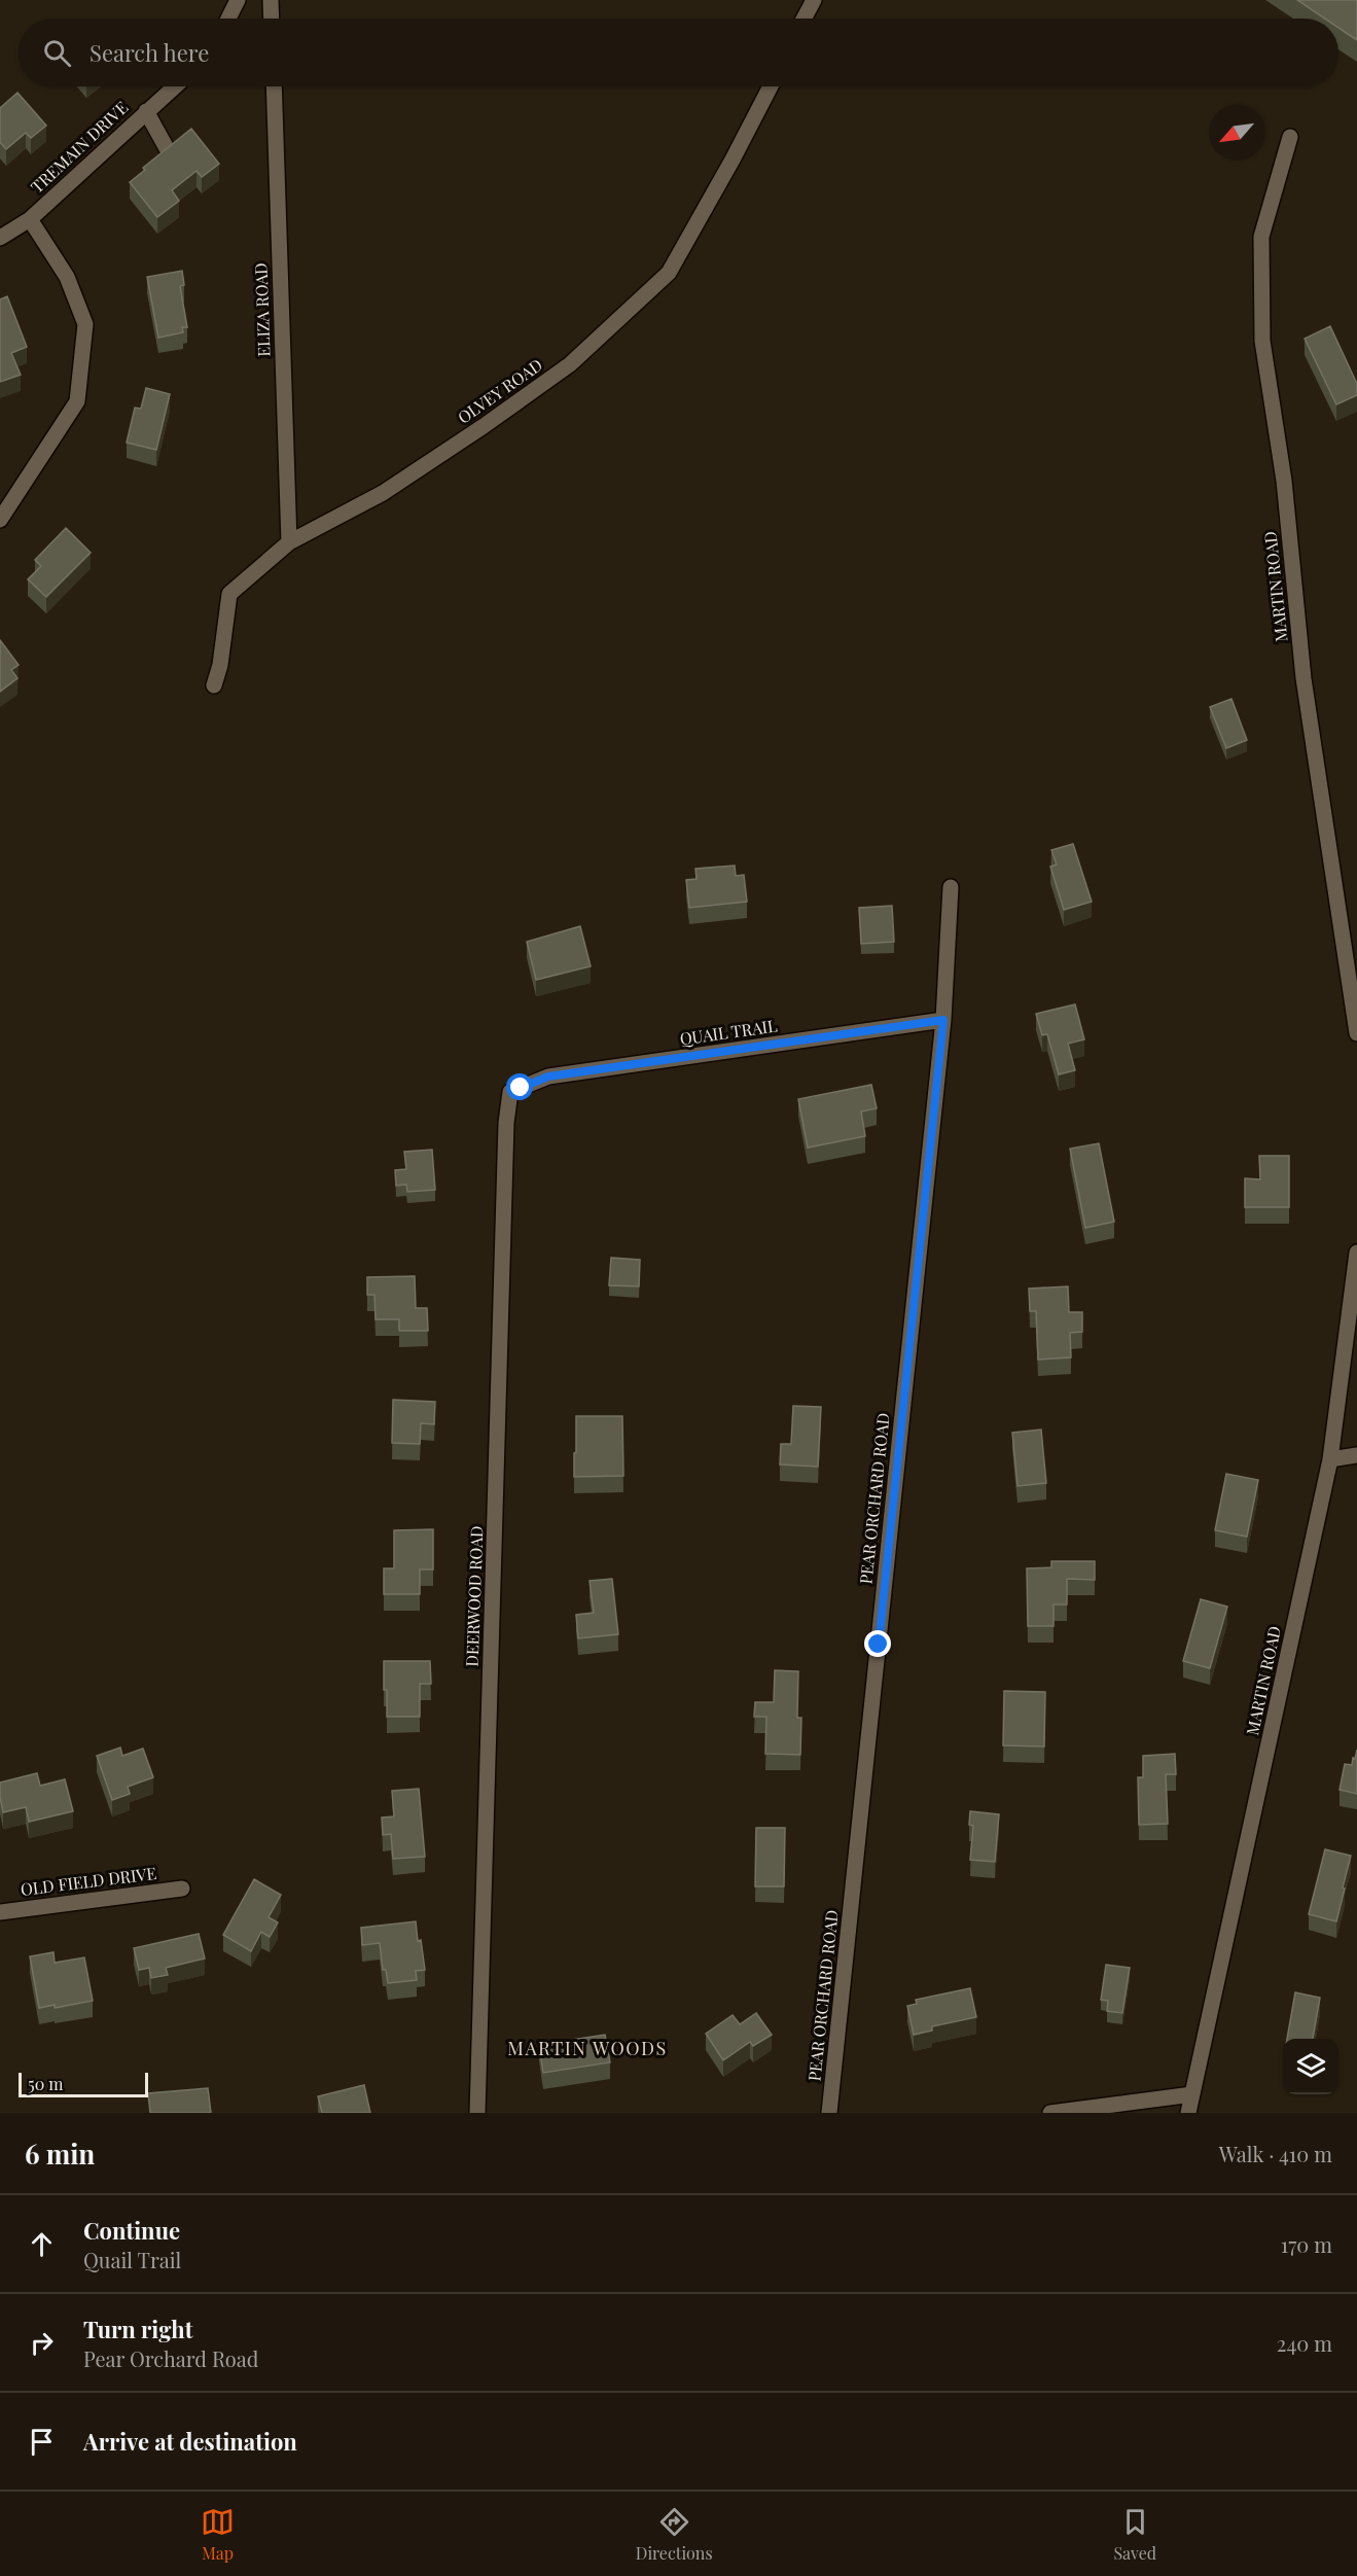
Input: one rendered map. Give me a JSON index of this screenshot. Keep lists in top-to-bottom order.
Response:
{
  "streets": {
    "street": [
      "TREMAIN DRIVE",
      "ELIZA ROAD",
      "OLVEY ROAD",
      "MARTIN ROAD",
      "QUAIL TRAIL",
      "PEAR ORCHARD ROAD",
      "DEERWOOD ROAD",
      "OLD FIELD DRIVE"
    ]
  },
  "crossings": [
    ["ELIZA ROAD", "OLVEY ROAD"],
    ["QUAIL TRAIL", "PEAR ORCHARD ROAD"],
    ["QUAIL TRAIL", "DEERWOOD ROAD"]
  ],
  "districts": ["MARTIN WOODS"],
  "scale_bar": "50 m",
  "north": "bottom left",
  "page": {
    "search": "Search here",
    "scale": "50 m",
    "heading": ["6 min", "Walk · 410 m"],
    "list": [
      ["Continue", "Quail Trail", "170 m"],
      ["Turn right", "Pear Orchard Road", "240 m"],
      "Arrive at destination"
    ],
    "nav": ["Map", "Directions", "Saved"]
  }
}
